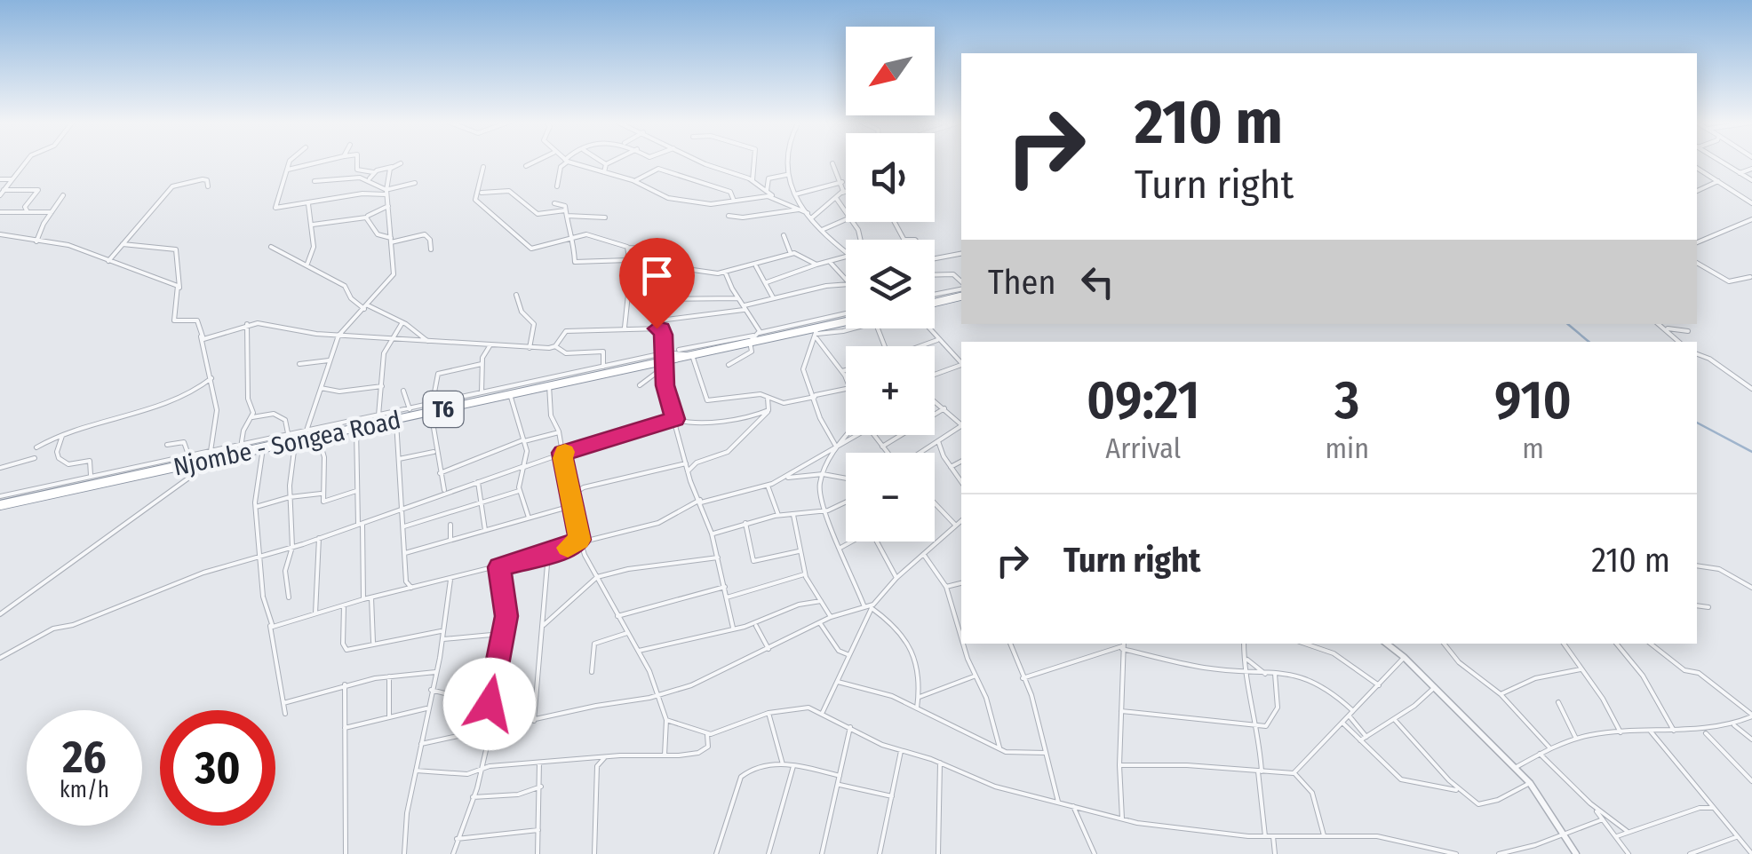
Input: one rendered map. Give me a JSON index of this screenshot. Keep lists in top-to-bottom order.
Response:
{
  "streets": {
    "highway": ["T6", "Njombe - Songea Road"]
  },
  "north": "bottom left",
  "page": {
    "map_buttons": ["+", "−"],
    "turn": ["210 m", "Turn right"],
    "then": "Then",
    "eta": [
      "09:21",
      "Arrival",
      "3",
      "min",
      "910",
      "m"
    ],
    "list": [
      {
        "name": "Turn right",
        "value": "210 m"
      }
    ],
    "speed": "26 km/h",
    "limit": "30"
  }
}
